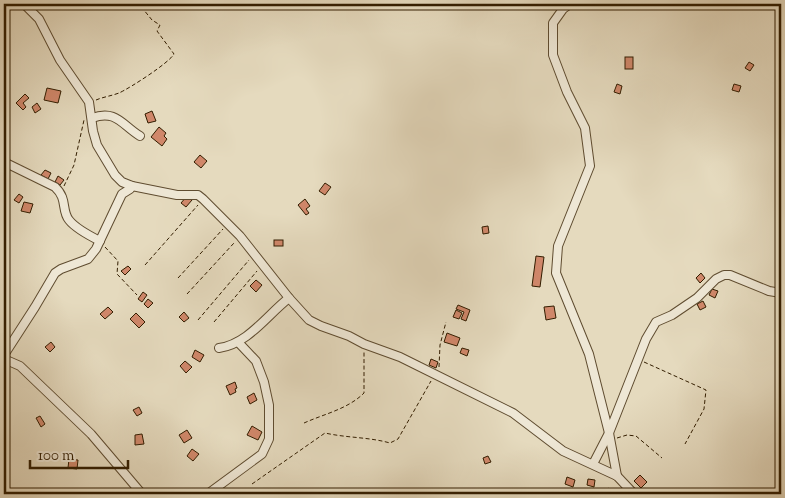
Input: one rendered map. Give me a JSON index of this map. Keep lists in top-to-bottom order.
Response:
{
  "scale_bar": "100 m"
}
